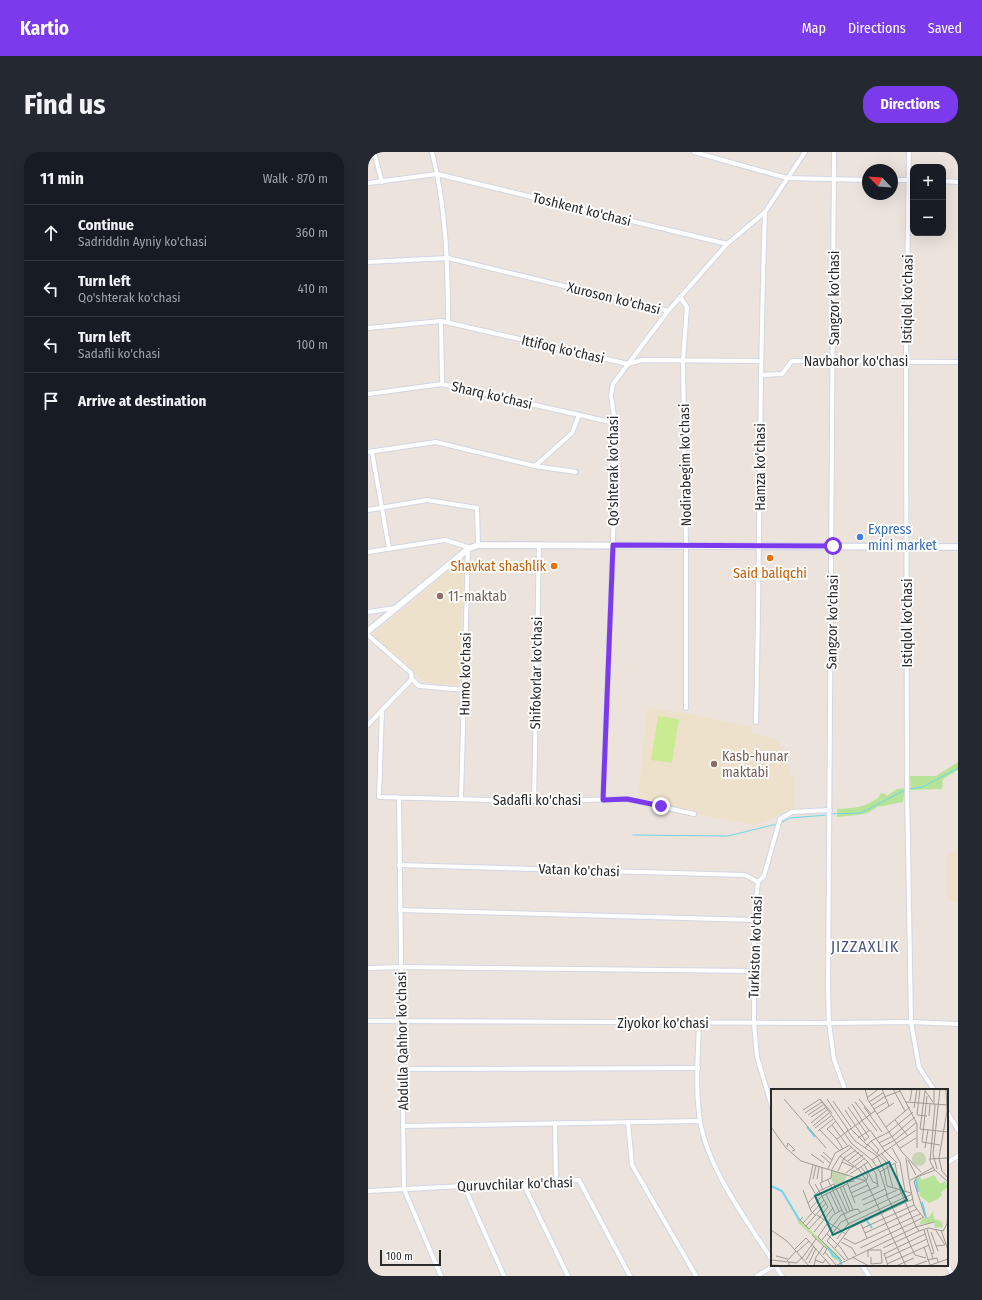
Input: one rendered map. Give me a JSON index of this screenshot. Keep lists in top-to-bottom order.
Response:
{
  "streets": {
    "street": [
      "Toshkent ko'chasi",
      "Xuroson ko'chasi",
      "Sangzor ko'chasi",
      "Istiqlol ko'chasi",
      "Ittifoq ko'chasi",
      "Navbahor ko'chasi",
      "Sharq ko'chasi",
      "Nodirabegim ko'chasi",
      "Hamza ko'chasi",
      "Qo'shterak ko'chasi",
      "Shifokorlar ko'chasi",
      "Humo ko'chasi",
      "Sadafli ko'chasi",
      "Vatan ko'chasi",
      "Turkiston ko'chasi",
      "Ziyokor ko'chasi",
      "Abdulla Qahhor ko'chasi",
      "Quruvchilar ko'chasi"
    ]
  },
  "crossings": [
    ["Toshkent ko'chasi", "Xuroson ko'chasi"],
    ["Xuroson ko'chasi", "Nodirabegim ko'chasi"],
    ["Xuroson ko'chasi", "Hamza ko'chasi"],
    ["Xuroson ko'chasi", "Qo'shterak ko'chasi"],
    ["Sangzor ko'chasi", "Navbahor ko'chasi"],
    ["Sangzor ko'chasi", "Turkiston ko'chasi"],
    ["Sangzor ko'chasi", "Ziyokor ko'chasi"],
    ["Istiqlol ko'chasi", "Navbahor ko'chasi"],
    ["Istiqlol ko'chasi", "Ziyokor ko'chasi"],
    ["Ittifoq ko'chasi", "Nodirabegim ko'chasi"],
    ["Ittifoq ko'chasi", "Hamza ko'chasi"],
    ["Ittifoq ko'chasi", "Qo'shterak ko'chasi"],
    ["Navbahor ko'chasi", "Hamza ko'chasi"],
    ["Sharq ko'chasi", "Qo'shterak ko'chasi"],
    ["Qo'shterak ko'chasi", "Sadafli ko'chasi"],
    ["Shifokorlar ko'chasi", "Sadafli ko'chasi"],
    ["Humo ko'chasi", "Sadafli ko'chasi"],
    ["Sadafli ko'chasi", "Abdulla Qahhor ko'chasi"],
    ["Vatan ko'chasi", "Turkiston ko'chasi"],
    ["Vatan ko'chasi", "Abdulla Qahhor ko'chasi"],
    ["Turkiston ko'chasi", "Ziyokor ko'chasi"],
    ["Ziyokor ko'chasi", "Abdulla Qahhor ko'chasi"],
    ["Abdulla Qahhor ko'chasi", "Quruvchilar ko'chasi"]
  ],
  "districts": ["JIZZAXLIK"],
  "places": [
    "Express mini market",
    "Said baliqchi",
    "Shavkat shashlik",
    "11-maktab",
    "Kasb-hunar maktabi"
  ],
  "scale_bar": "100 m",
  "north": "top left",
  "page": {
    "header": "Kartio",
    "nav": ["Map", "Directions", "Saved"],
    "buttons": "Directions",
    "title": "Find us",
    "heading": ["11 min", "Walk · 870 m"],
    "map_buttons": ["+", "−"],
    "list": [
      ["Continue", "Sadriddin Ayniy ko'chasi", "360 m"],
      ["Turn left", "Qo'shterak ko'chasi", "410 m"],
      ["Turn left", "Sadafli ko'chasi", "100 m"],
      "Arrive at destination"
    ],
    "scale": "100 m"
  }
}
